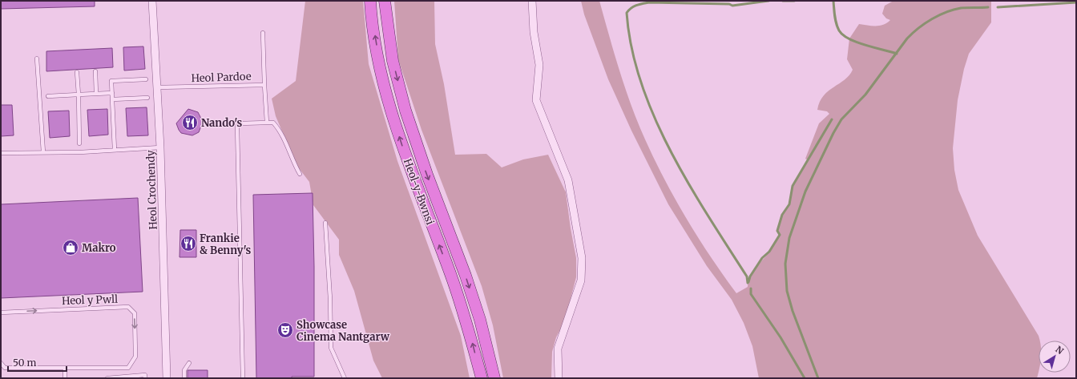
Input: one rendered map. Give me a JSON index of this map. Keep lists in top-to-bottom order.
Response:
{
  "streets": {
    "highway": ["Heol-y-Bwnsi"],
    "street": ["Heol Crochendy"],
    "lane": ["Heol Pardoe", "Heol y Pwll"]
  },
  "crossings": [
    ["Heol Pardoe", "Heol Crochendy"]
  ],
  "places": {
    "restaurant": ["Nando's", "Frankie & Benny's"],
    "shop": ["Makro"],
    "theatre": ["Showcase Cinema Nantgarw"]
  },
  "scale_bar": "50 m",
  "north": "top right"
}
